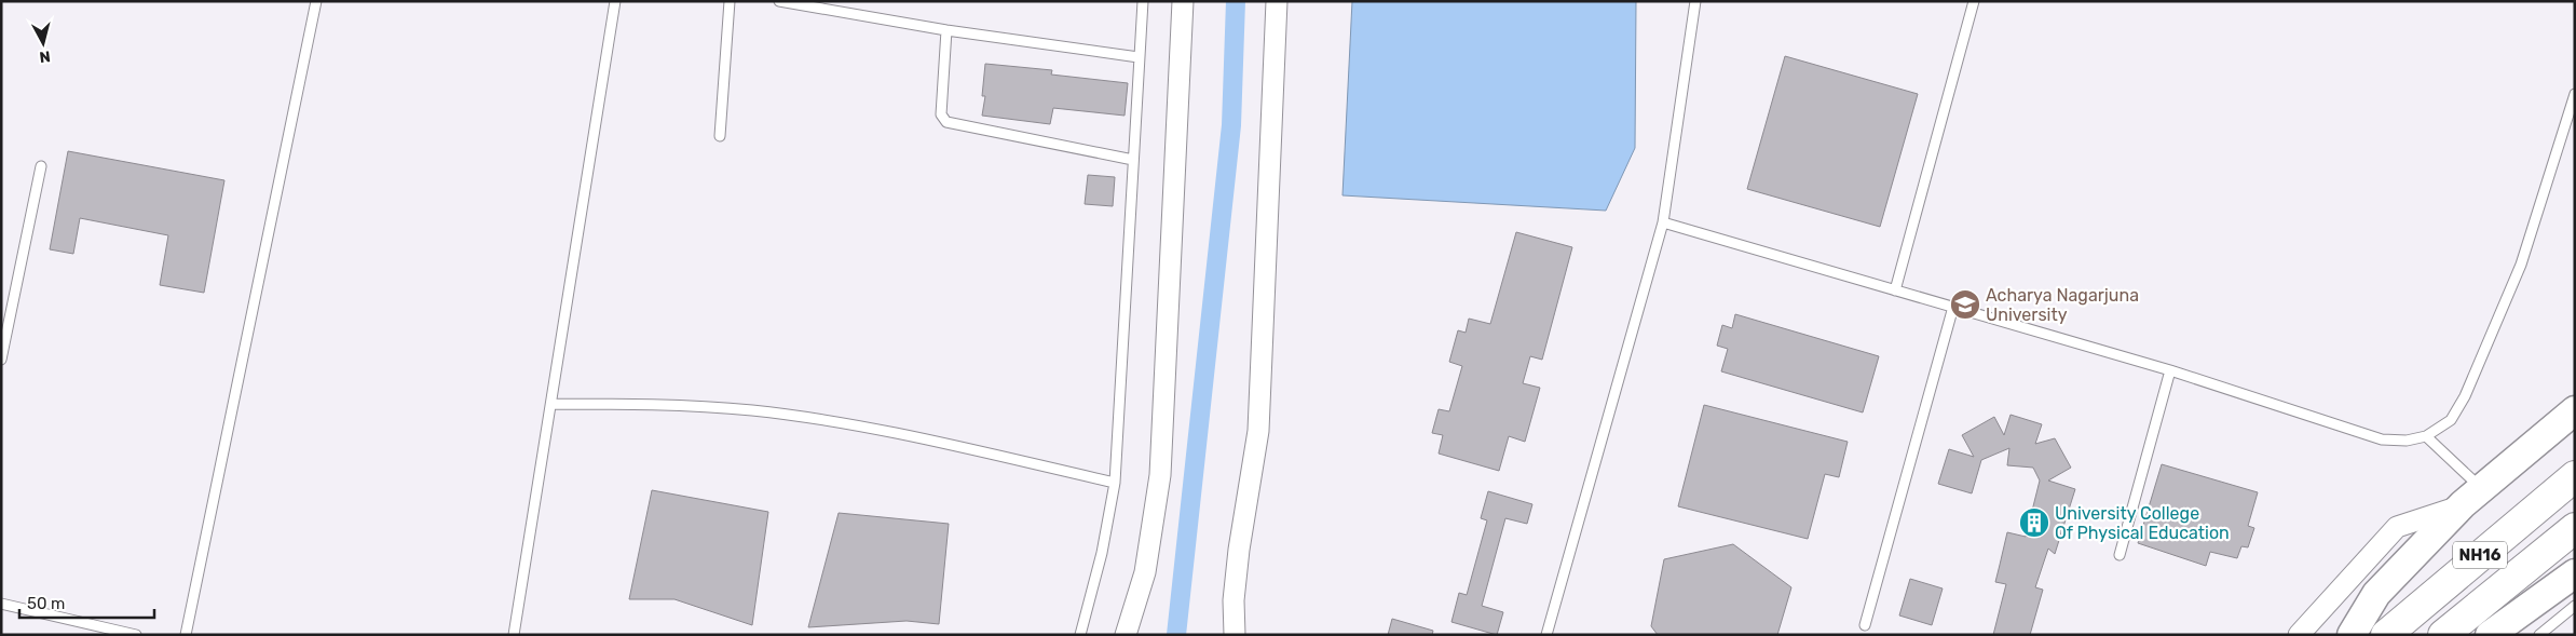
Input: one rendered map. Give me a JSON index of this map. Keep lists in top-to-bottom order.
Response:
{
  "streets": {
    "highway": ["NH16"]
  },
  "places": {
    "school or university": ["Acharya Nagarjuna University"],
    "building": ["University College Of Physical Education"]
  },
  "scale_bar": "50 m",
  "north": "bottom"
}
